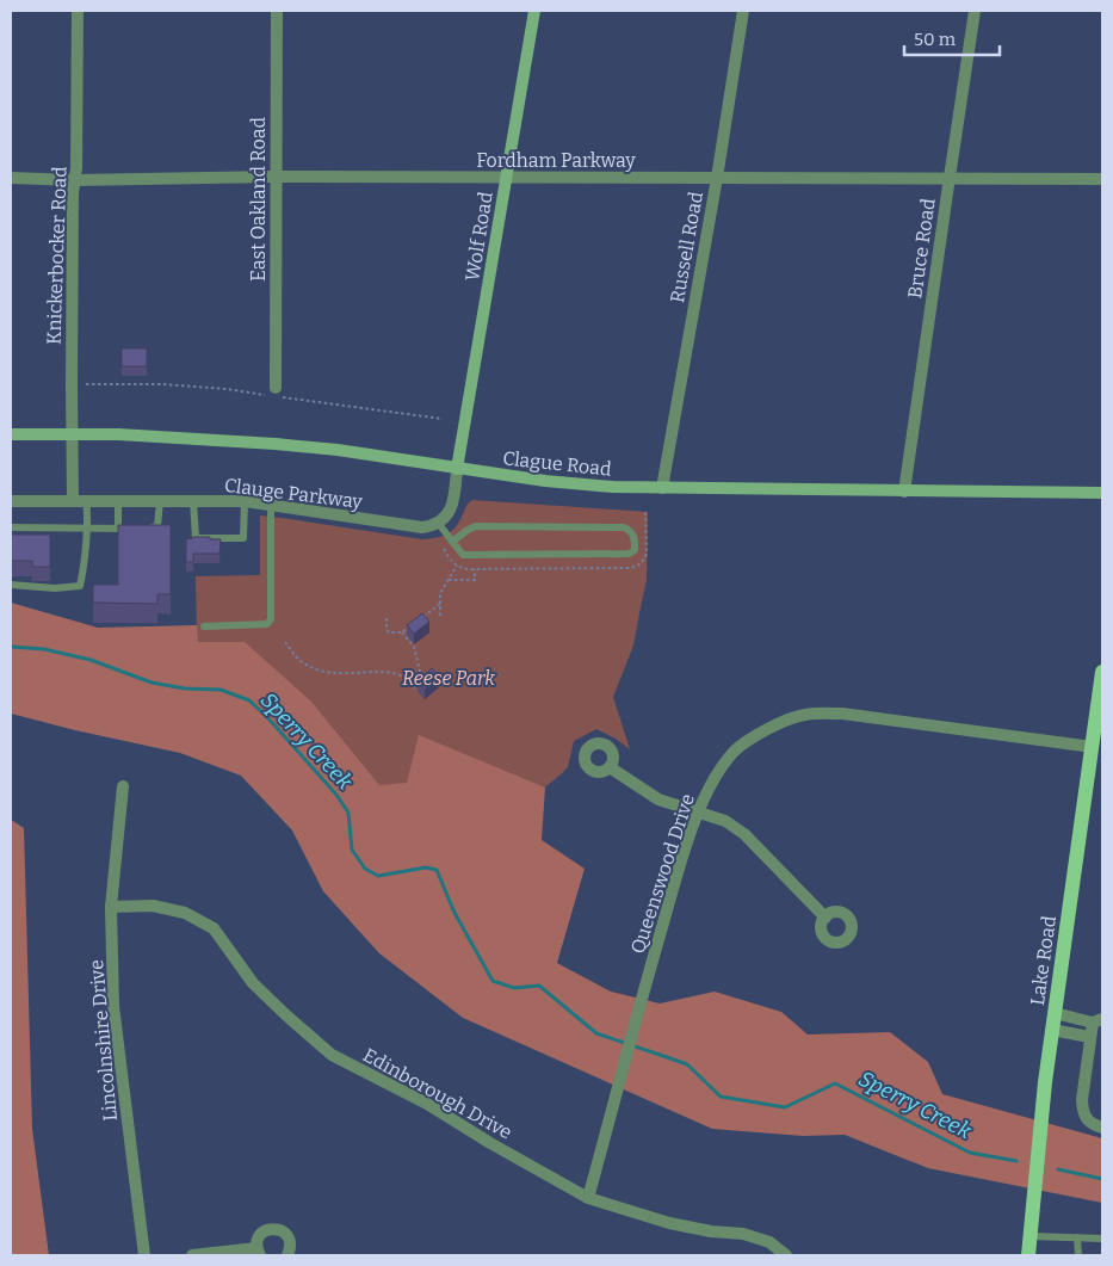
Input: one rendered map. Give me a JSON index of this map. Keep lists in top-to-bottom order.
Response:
{
  "streets": {
    "main road": ["Wolf Road", "Clague Road", "Lake Road"],
    "street": [
      "Fordham Parkway",
      "East Oakland Road",
      "Russell Road",
      "Bruce Road",
      "Knickerbocker Road",
      "Clauge Parkway",
      "Queenswood Drive",
      "Lincolnshire Drive",
      "Edinborough Drive"
    ]
  },
  "crossings": [
    ["Fordham Parkway", "East Oakland Road"],
    ["Fordham Parkway", "Wolf Road"],
    ["Fordham Parkway", "Russell Road"],
    ["Fordham Parkway", "Bruce Road"],
    ["Fordham Parkway", "Knickerbocker Road"],
    ["Wolf Road", "Clague Road"],
    ["Russell Road", "Clague Road"],
    ["Bruce Road", "Clague Road"],
    ["Knickerbocker Road", "Clauge Parkway"],
    ["Queenswood Drive", "Lake Road"],
    ["Queenswood Drive", "Edinborough Drive"],
    ["Lincolnshire Drive", "Edinborough Drive"]
  ],
  "water": ["Sperry Creek"],
  "parks": ["Reese Park"],
  "scale_bar": "50 m"
}
